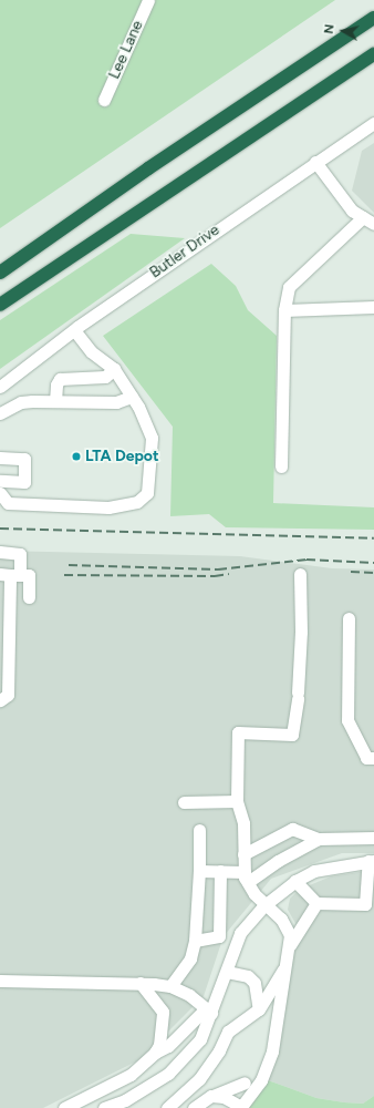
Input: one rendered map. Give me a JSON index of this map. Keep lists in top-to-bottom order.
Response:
{
  "streets": {
    "street": ["Lee Lane", "Butler Drive"]
  },
  "places": ["LTA Depot"],
  "north": "left"
}
